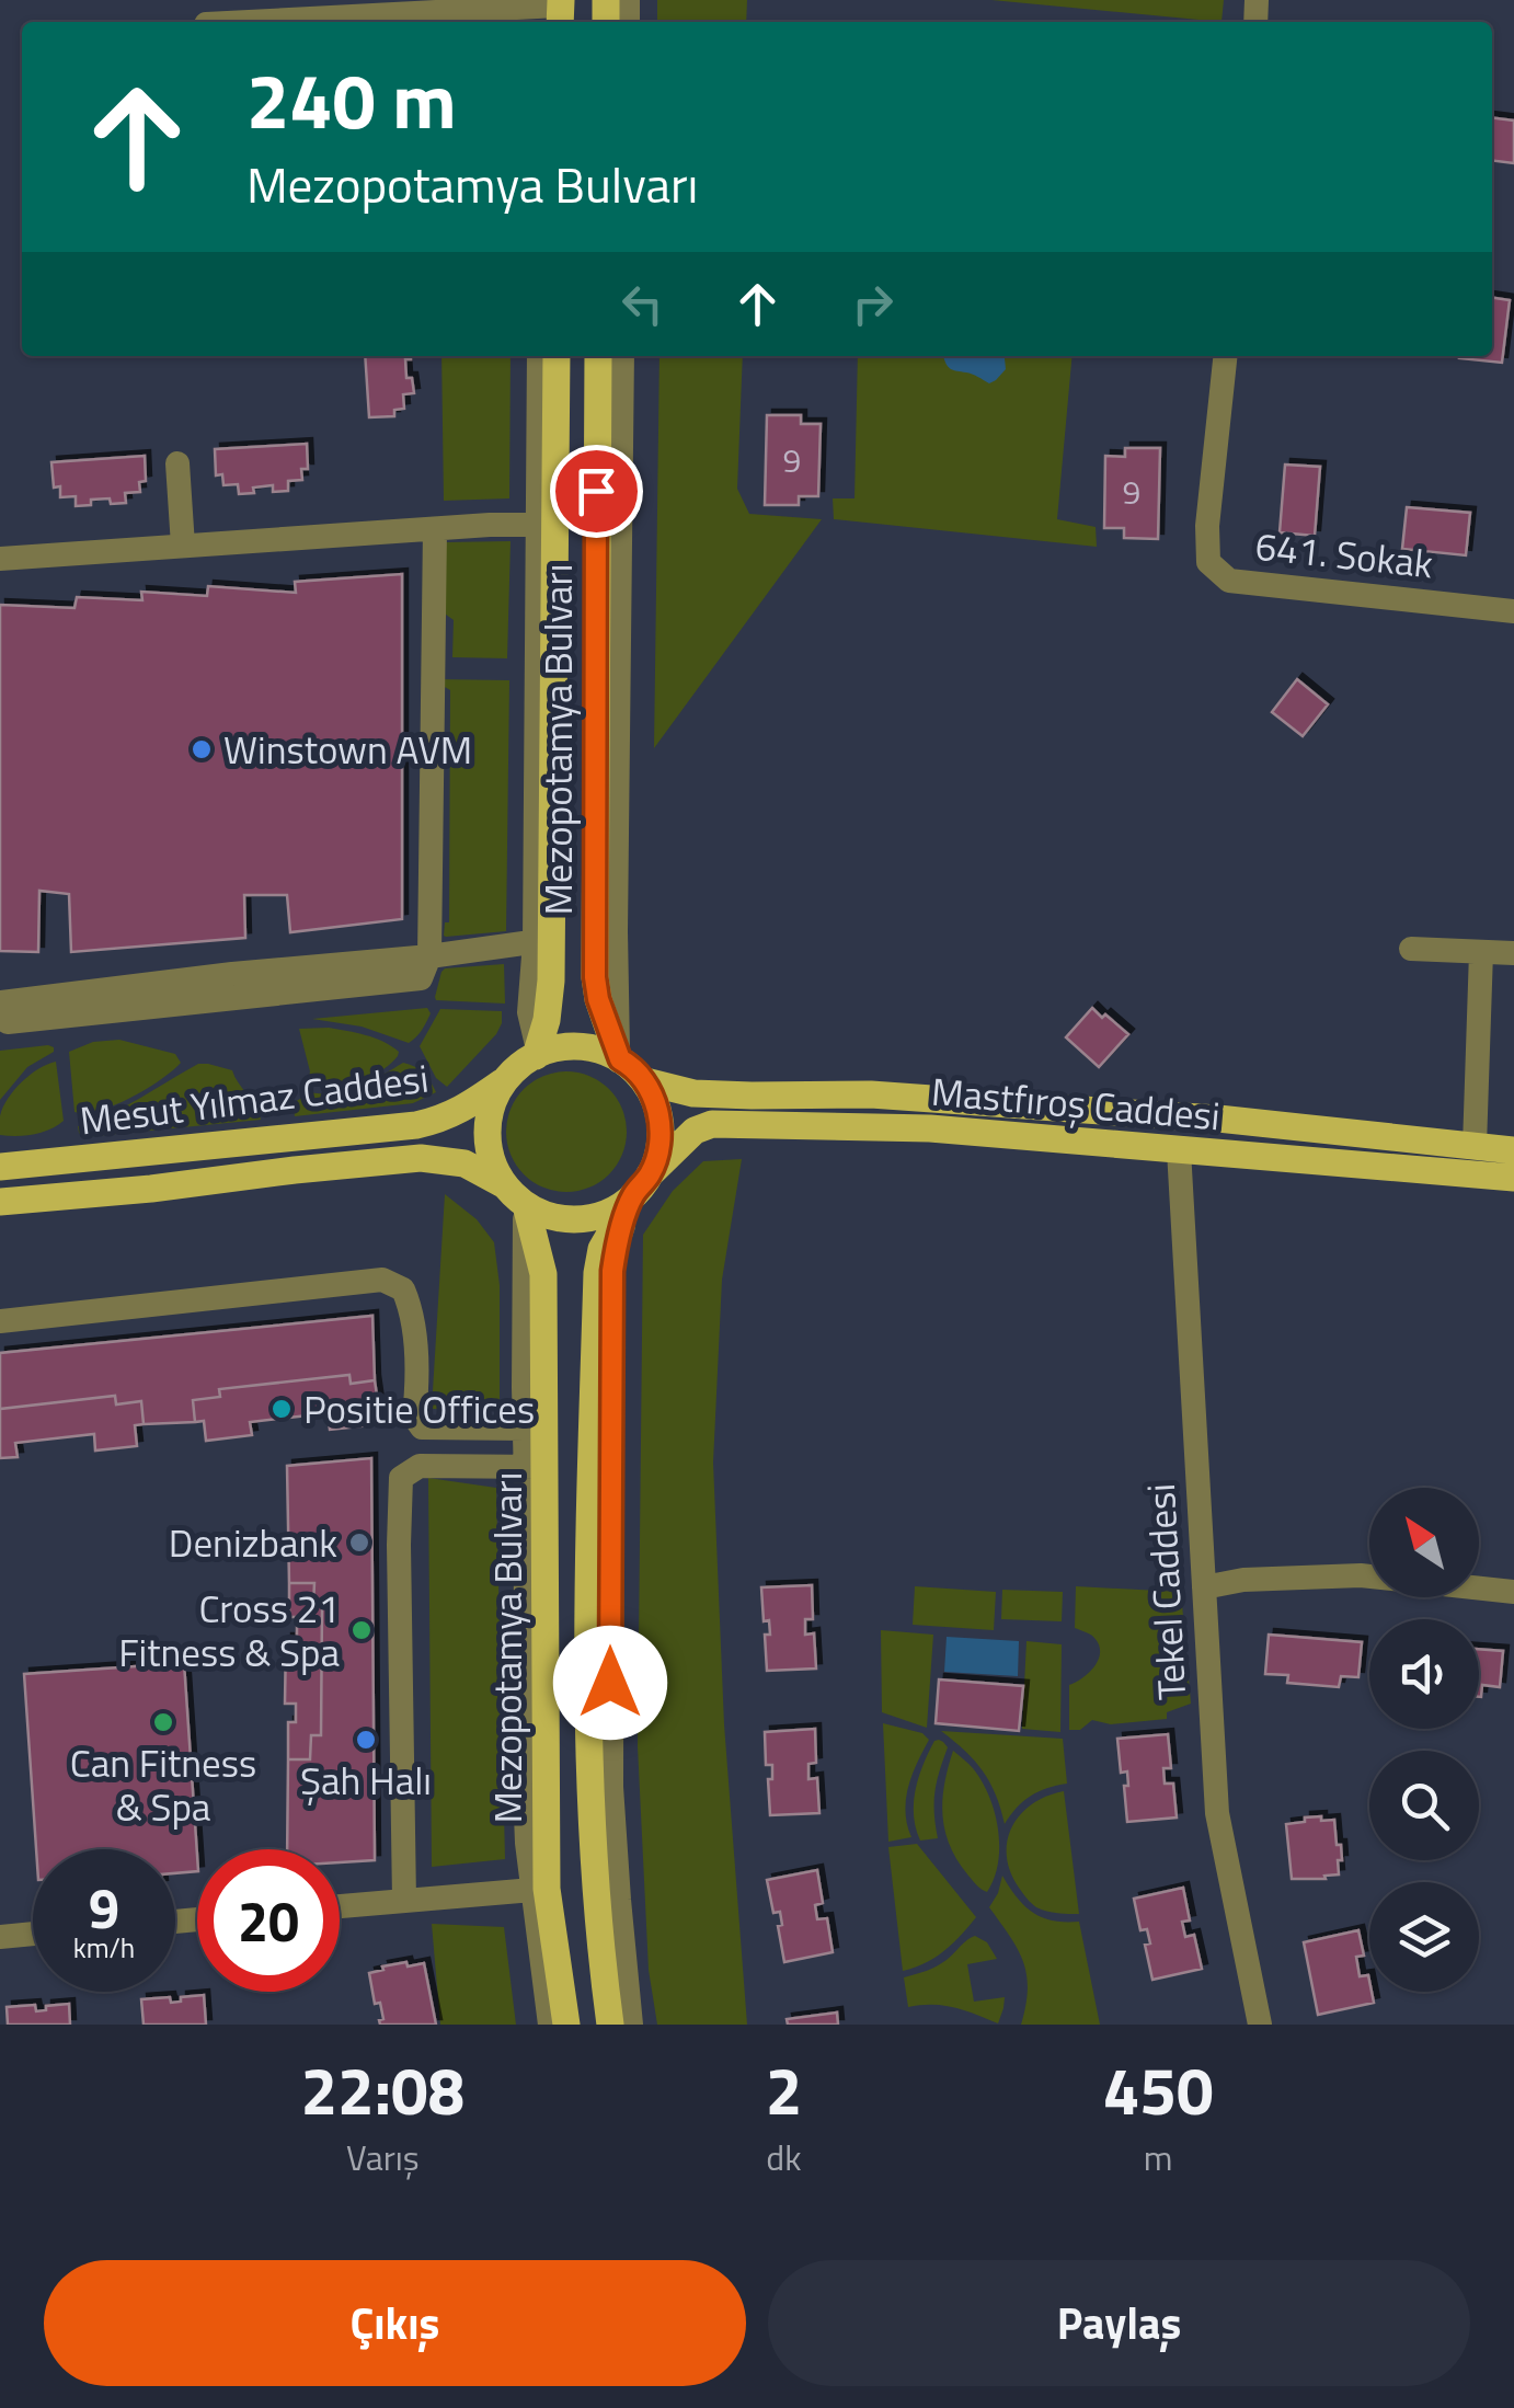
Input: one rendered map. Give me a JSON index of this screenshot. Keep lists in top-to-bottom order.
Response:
{
  "streets": {
    "main road": ["Mezopotamya Bulvarı", "Mesut Yılmaz Caddesi", "Mastfıroş Caddesi"],
    "street": ["641. Sokak", "Tekel Caddesi"]
  },
  "crossings": [
    ["Mezopotamya Bulvarı", "Mesut Yılmaz Caddesi"],
    ["Mezopotamya Bulvarı", "Mastfıroş Caddesi"],
    ["Mesut Yılmaz Caddesi", "Mastfıroş Caddesi"],
    ["Mastfıroş Caddesi", "Tekel Caddesi"]
  ],
  "places": [
    "Winstown AVM",
    "Positie Offices",
    "Denizbank",
    "Cross 21 Fitness & Spa",
    "Can Fitness & Spa",
    "Şah Halı"
  ],
  "house_numbers": ["9", "9"],
  "north": "top left",
  "page": {
    "turn": ["240 m", "Mezopotamya Bulvarı"],
    "speed": "9 km/h",
    "limit": "20",
    "eta": [
      "22:08",
      "Varış",
      "2",
      "dk",
      "450",
      "m"
    ],
    "buttons": ["Çıkış", "Paylaş"]
  }
}
